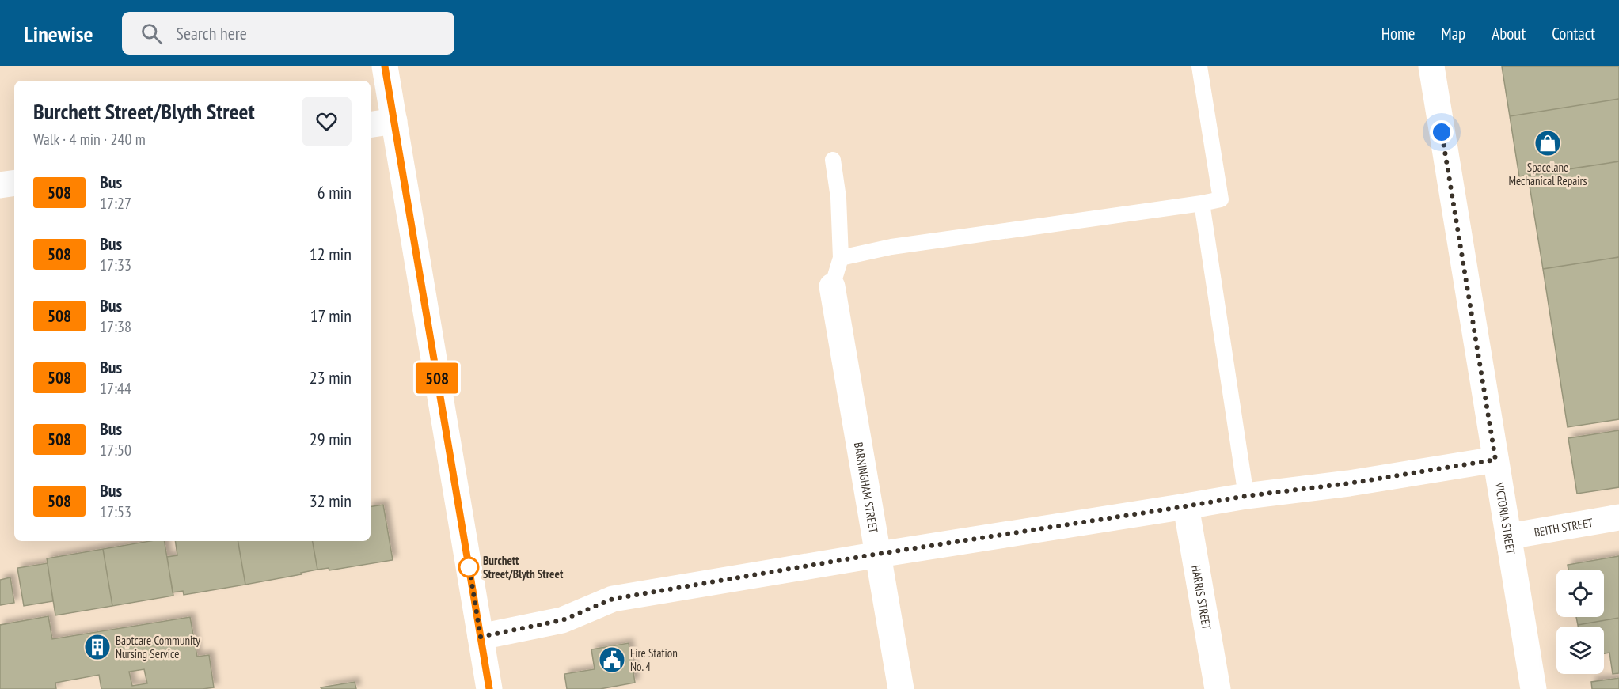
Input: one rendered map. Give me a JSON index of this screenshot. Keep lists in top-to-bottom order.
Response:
{
  "streets": {
    "street": [
      "BARNINGHAM STREET",
      "VICTORIA STREET",
      "BEITH STREET",
      "HARRIS STREET"
    ]
  },
  "crossings": [
    ["VICTORIA STREET", "BEITH STREET"]
  ],
  "places": {
    "shop": ["Spacelane Mechanical Repairs"],
    "other": ["Burchett Street/Blyth Street"],
    "building": ["Baptcare Community Nursing Service"],
    "public building": ["Fire Station No. 4"]
  },
  "lines": ["bus line 508"],
  "page": {
    "header": "Linewise",
    "search": "Search here",
    "nav": [
      "Home",
      "Map",
      "About",
      "Contact"
    ],
    "on_map": "508",
    "heading": ["Burchett Street/Blyth Street", "Walk · 4 min · 240 m"],
    "list": [
      {
        "mark": "508",
        "name": "Bus",
        "note": "17:27",
        "value": "6 min"
      },
      {
        "mark": "508",
        "name": "Bus",
        "note": "17:33",
        "value": "12 min"
      },
      {
        "mark": "508",
        "name": "Bus",
        "note": "17:38",
        "value": "17 min"
      },
      {
        "mark": "508",
        "name": "Bus",
        "note": "17:44",
        "value": "23 min"
      },
      {
        "mark": "508",
        "name": "Bus",
        "note": "17:50",
        "value": "29 min"
      },
      {
        "mark": "508",
        "name": "Bus",
        "note": "17:53",
        "value": "32 min"
      }
    ]
  }
}
